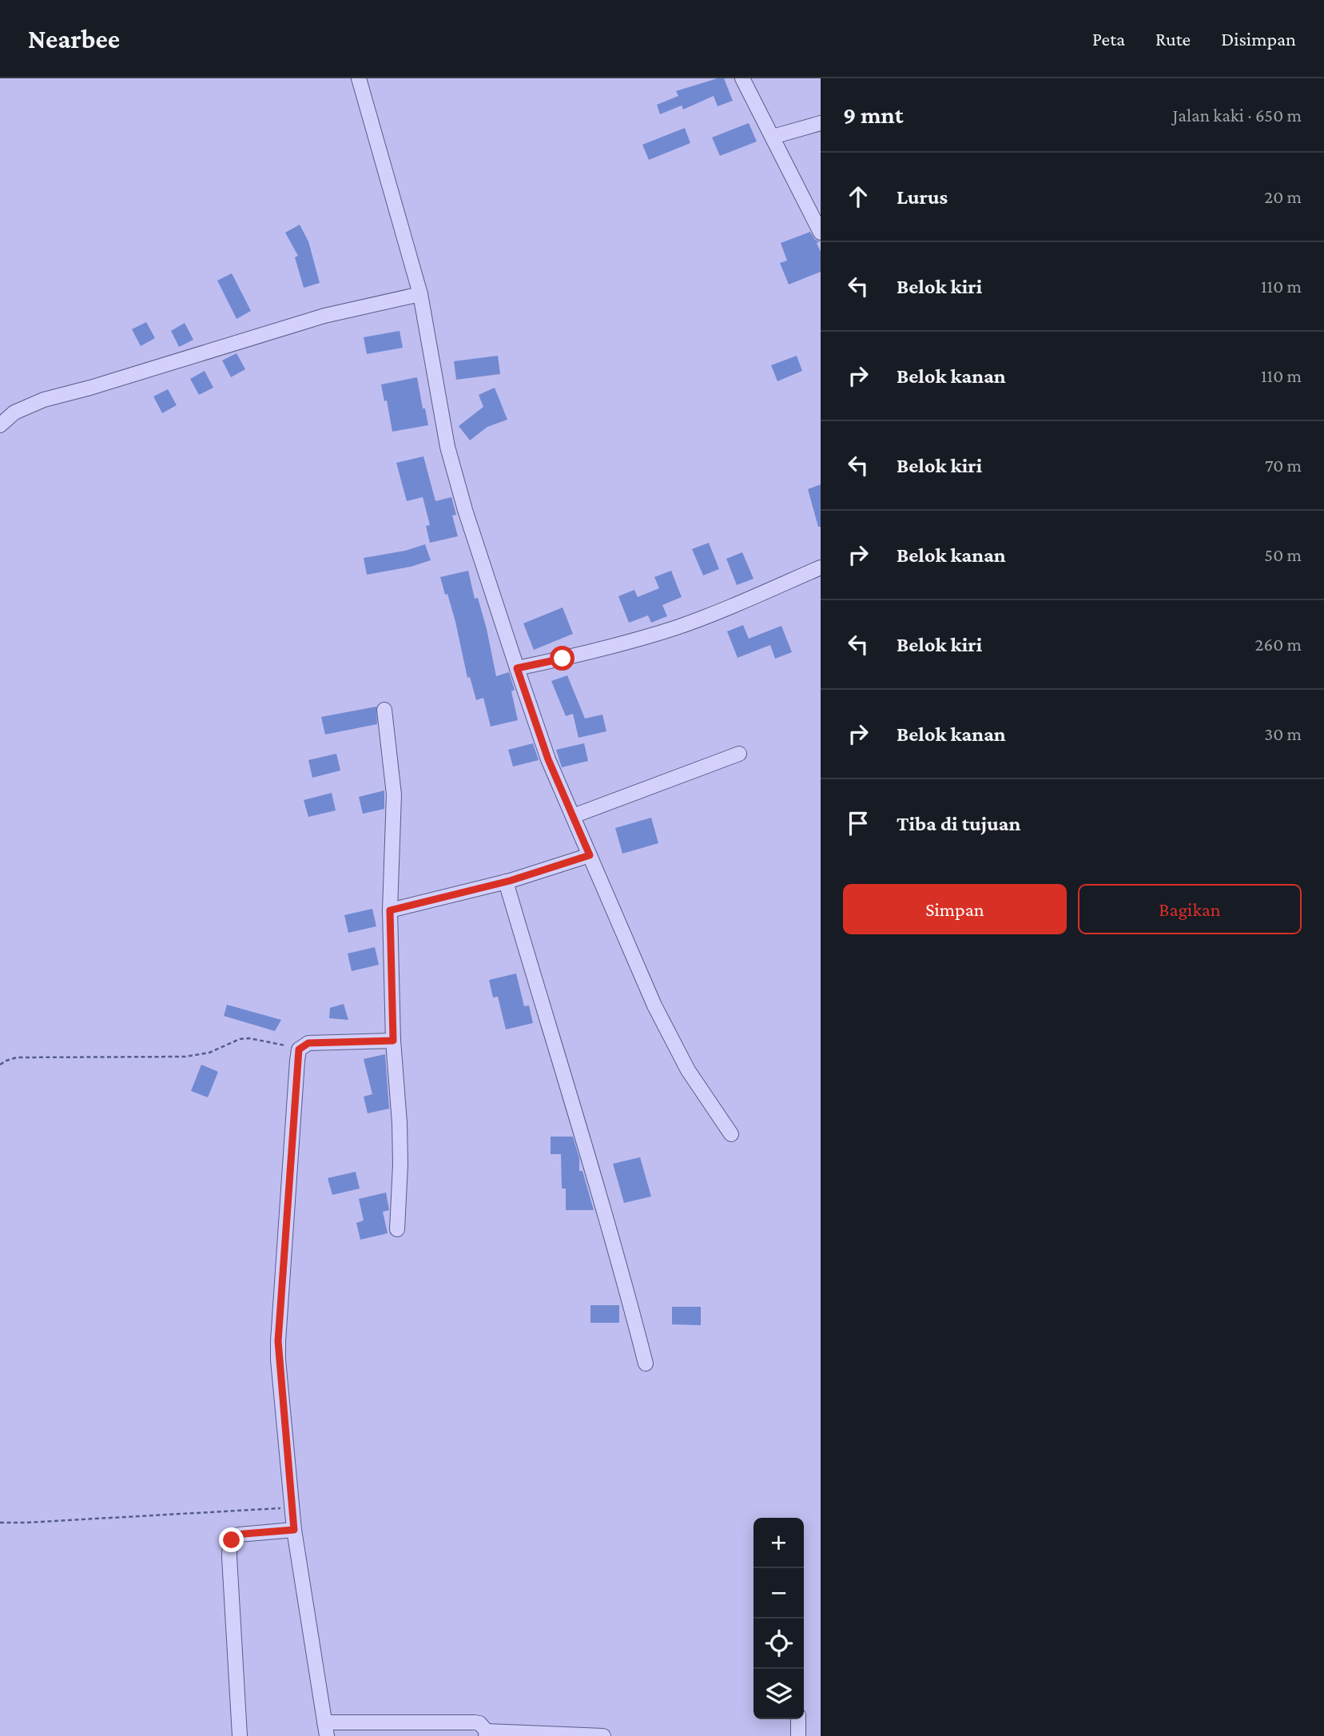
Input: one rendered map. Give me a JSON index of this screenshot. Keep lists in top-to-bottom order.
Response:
{
  "page": {
    "header": "Nearbee",
    "nav": ["Peta", "Rute", "Disimpan"],
    "heading": ["9 mnt", "Jalan kaki · 650 m"],
    "list": [
      ["Lurus", "20 m"],
      ["Belok kiri", "110 m"],
      ["Belok kanan", "110 m"],
      ["Belok kiri", "70 m"],
      ["Belok kanan", "50 m"],
      ["Belok kiri", "260 m"],
      ["Belok kanan", "30 m"],
      "Tiba di tujuan"
    ],
    "buttons": ["Simpan", "Bagikan"],
    "map_buttons": ["+", "−"]
  }
}
